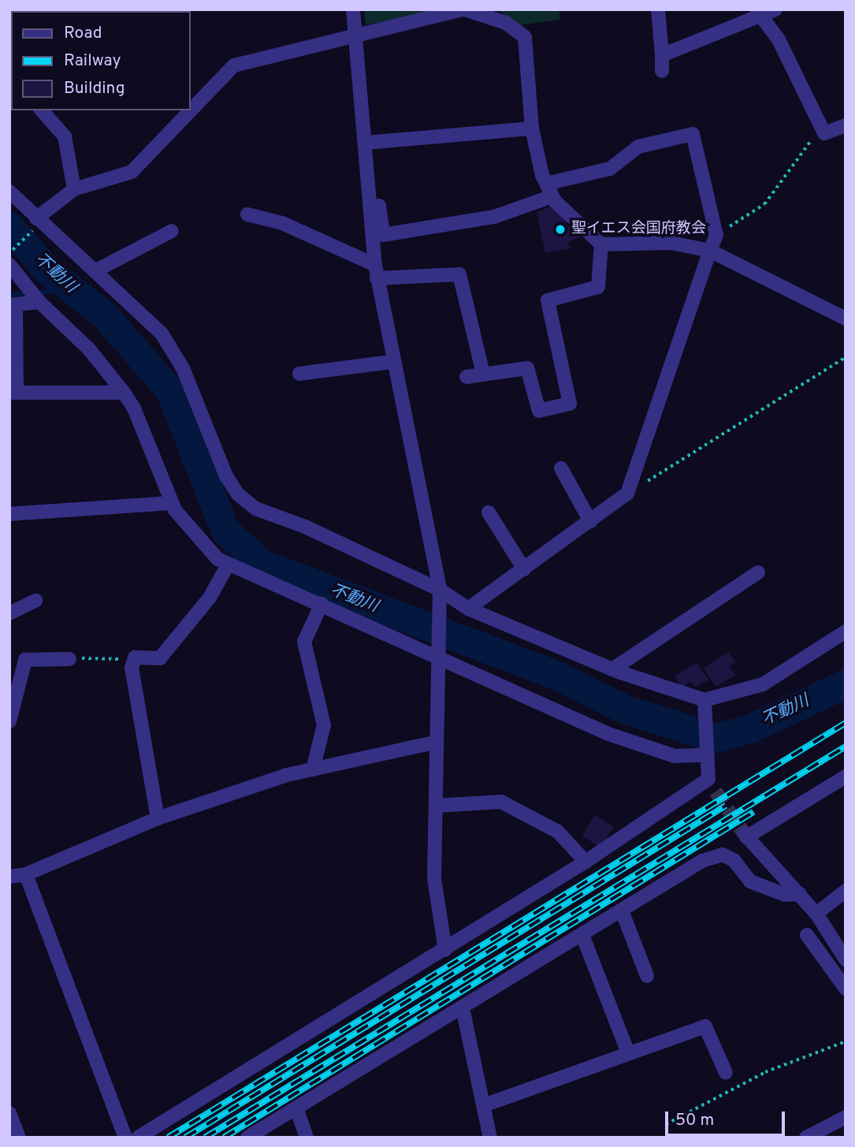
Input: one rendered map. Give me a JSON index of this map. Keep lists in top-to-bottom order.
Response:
{
  "water": ["不動川"],
  "places": ["聖イエス会国府教会"],
  "legend": ["Road", "Railway", "Building"],
  "scale_bar": "50 m"
}
